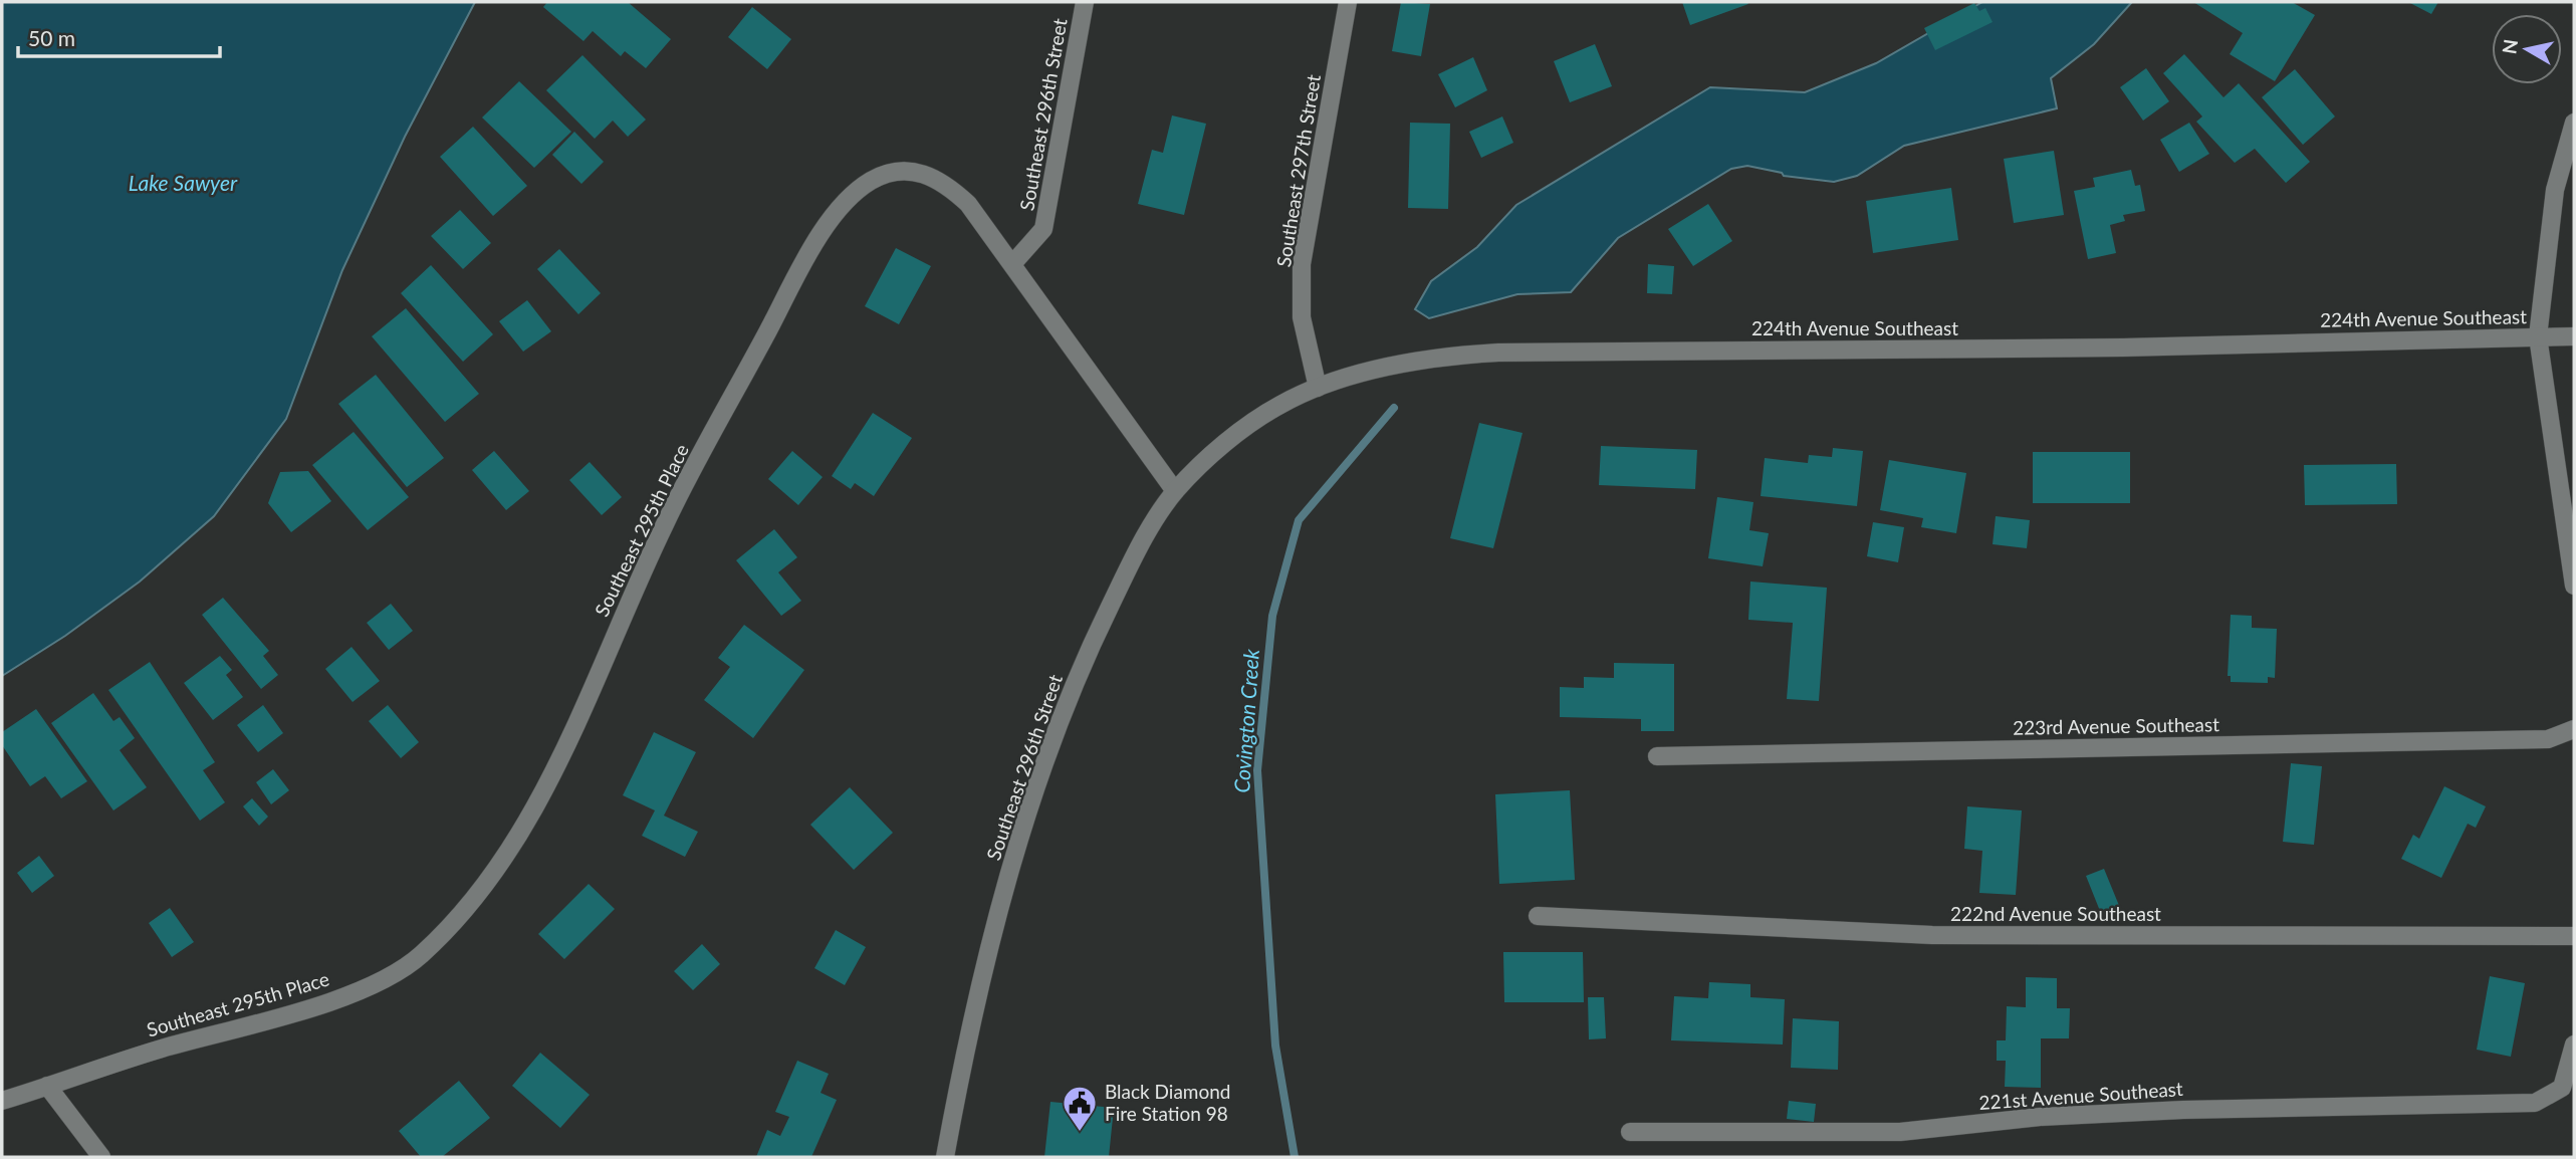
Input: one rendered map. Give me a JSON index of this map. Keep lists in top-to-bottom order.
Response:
{
  "streets": {
    "street": [
      "Southeast 296th Street",
      "Southeast 297th Street",
      "224th Avenue Southeast",
      "Southeast 295th Place",
      "223rd Avenue Southeast",
      "222nd Avenue Southeast",
      "221st Avenue Southeast"
    ]
  },
  "crossings": [
    ["Southeast 296th Street", "224th Avenue Southeast"],
    ["Southeast 296th Street", "Southeast 295th Place"],
    ["Southeast 297th Street", "224th Avenue Southeast"],
    ["224th Avenue Southeast", "Southeast 295th Place"]
  ],
  "water": ["Lake Sawyer", "Covington Creek"],
  "places": {
    "public building": ["Black Diamond Fire Station 98"]
  },
  "scale_bar": "50 m",
  "north": "left"
}
